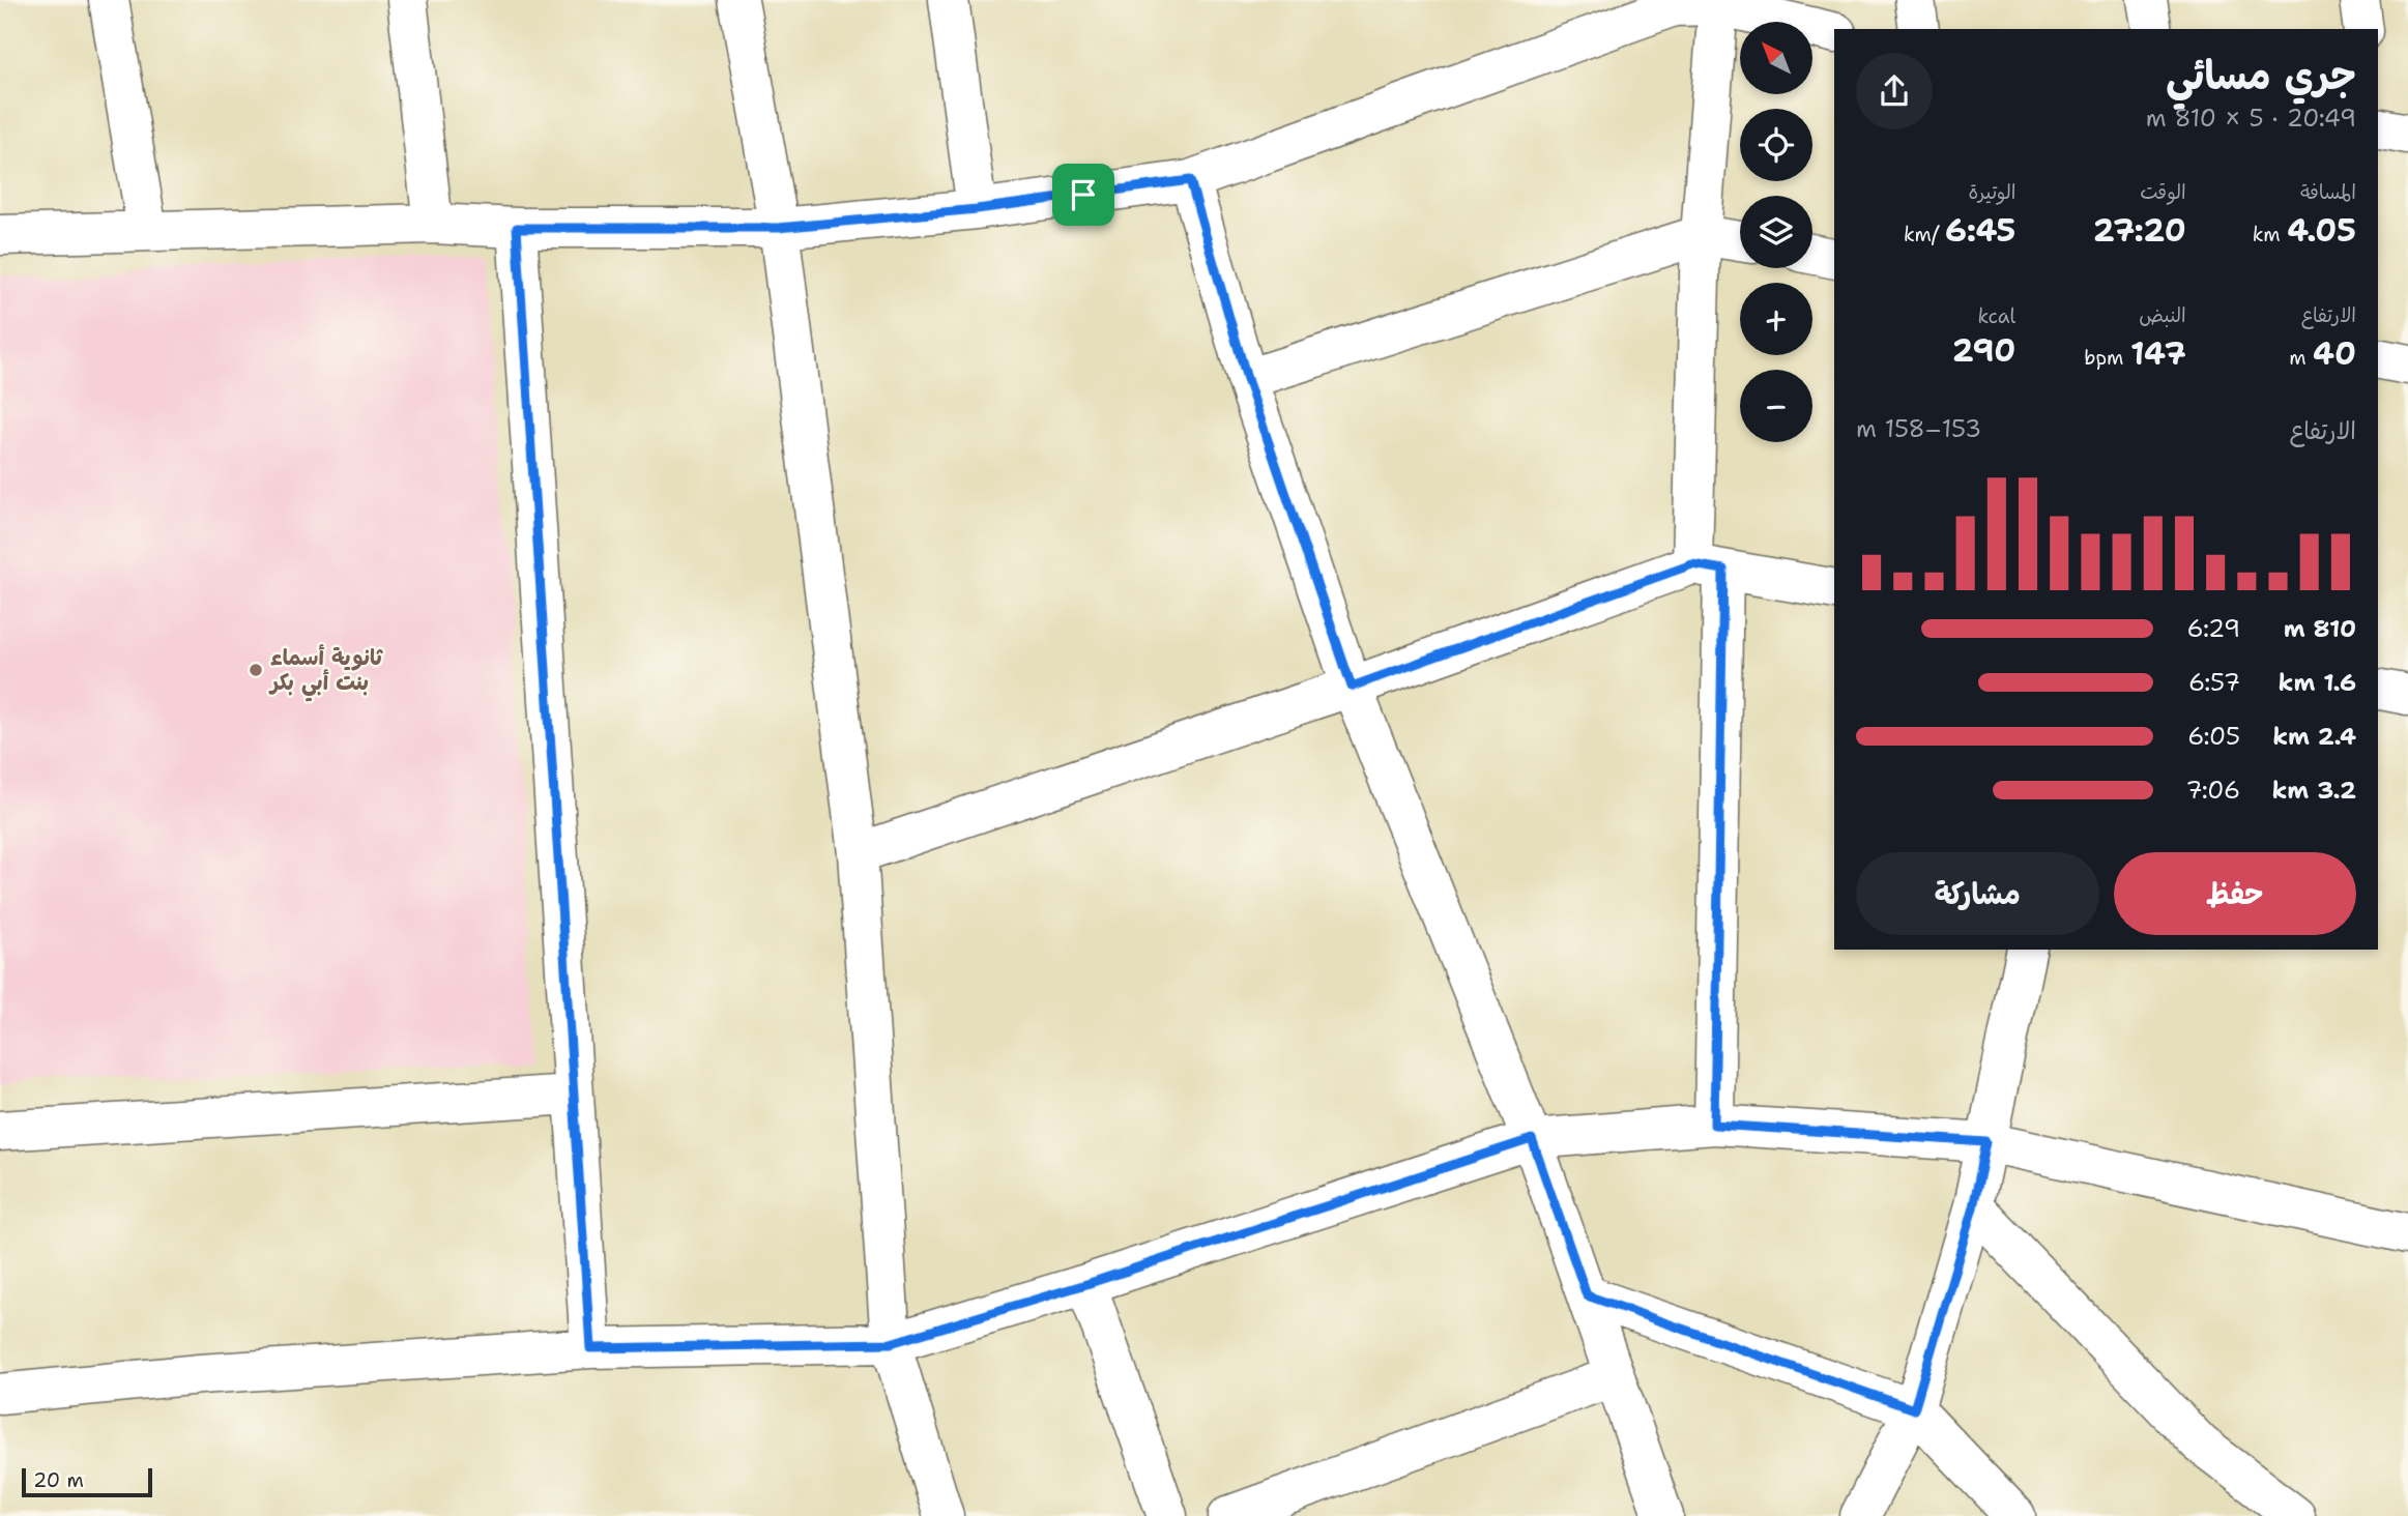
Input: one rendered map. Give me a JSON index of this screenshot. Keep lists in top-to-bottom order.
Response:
{
  "places": ["ثانوية أسماء بنت أبي بكر"],
  "scale_bar": "20 m",
  "north": "top left",
  "page": {
    "map_buttons": ["+", "−"],
    "heading": ["جري مسائي", "20:49 · 5 × 810 m"],
    "stats": [
      ["المسافة", "4.05 km"],
      ["الوقت", "27:20"],
      ["الوتيرة", "6:45 /km"],
      ["الارتفاع", "40 m"],
      ["النبض", "147 bpm"],
      ["kcal", "290"]
    ],
    "chart": ["الارتفاع", "153–158 m"],
    "list": [
      {
        "name": "810 m",
        "note": "6:29"
      },
      {
        "name": "1.6 km",
        "note": "6:57"
      },
      {
        "name": "2.4 km",
        "note": "6:05"
      },
      {
        "name": "3.2 km",
        "note": "7:06"
      }
    ],
    "buttons": ["حفظ", "مشاركة"],
    "scale": "20 m"
  }
}
